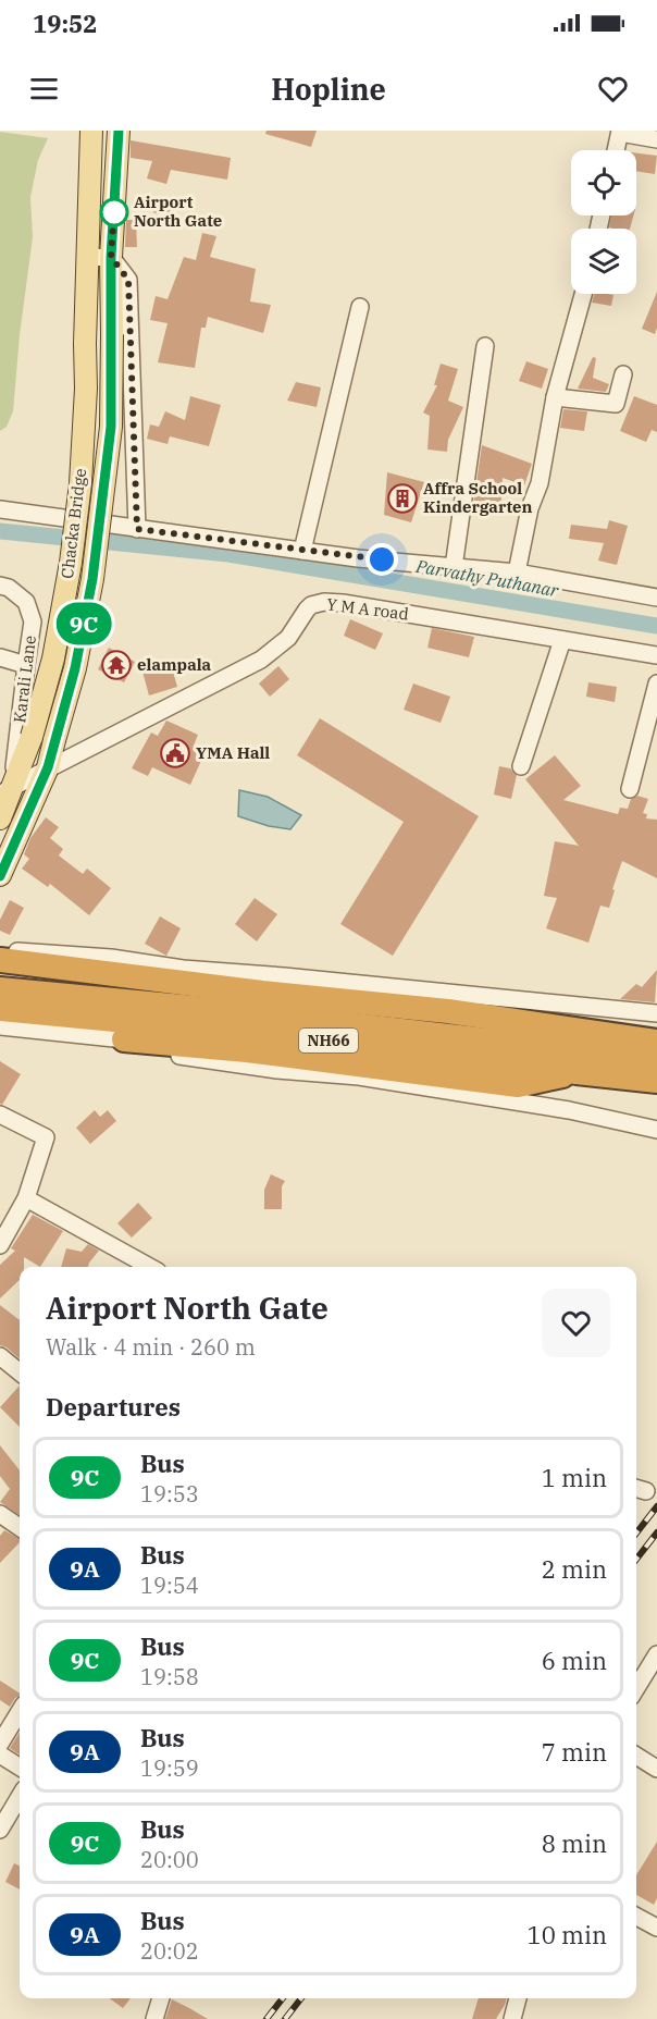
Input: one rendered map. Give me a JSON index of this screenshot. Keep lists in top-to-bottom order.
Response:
{
  "streets": {
    "highway": ["NH66"],
    "main road": ["Chacka Bridge"],
    "street": ["Y M A road", "Karali Lane"]
  },
  "crossings": [
    ["Chacka Bridge", "Y M A road"],
    ["Chacka Bridge", "Karali Lane"],
    ["Y M A road", "Karali Lane"]
  ],
  "water": ["Parvathy Puthanar"],
  "places": {
    "other": ["Airport North Gate"],
    "building": ["Affra School Kindergarten"],
    "temple": ["elampala"],
    "public building": ["YMA Hall"]
  },
  "lines": ["bus line 9C"],
  "page": {
    "status": "19:52",
    "header": "Hopline",
    "on_map": "9C",
    "heading": [
      ["Airport North Gate", "Walk · 4 min · 260 m"],
      "Departures"
    ],
    "list": [
      {
        "mark": "9C",
        "name": "Bus",
        "note": "19:53",
        "value": "1 min"
      },
      {
        "mark": "9A",
        "name": "Bus",
        "note": "19:54",
        "value": "2 min"
      },
      {
        "mark": "9C",
        "name": "Bus",
        "note": "19:58",
        "value": "6 min"
      },
      {
        "mark": "9A",
        "name": "Bus",
        "note": "19:59",
        "value": "7 min"
      },
      {
        "mark": "9C",
        "name": "Bus",
        "note": "20:00",
        "value": "8 min"
      },
      {
        "mark": "9A",
        "name": "Bus",
        "note": "20:02",
        "value": "10 min"
      }
    ]
  }
}
